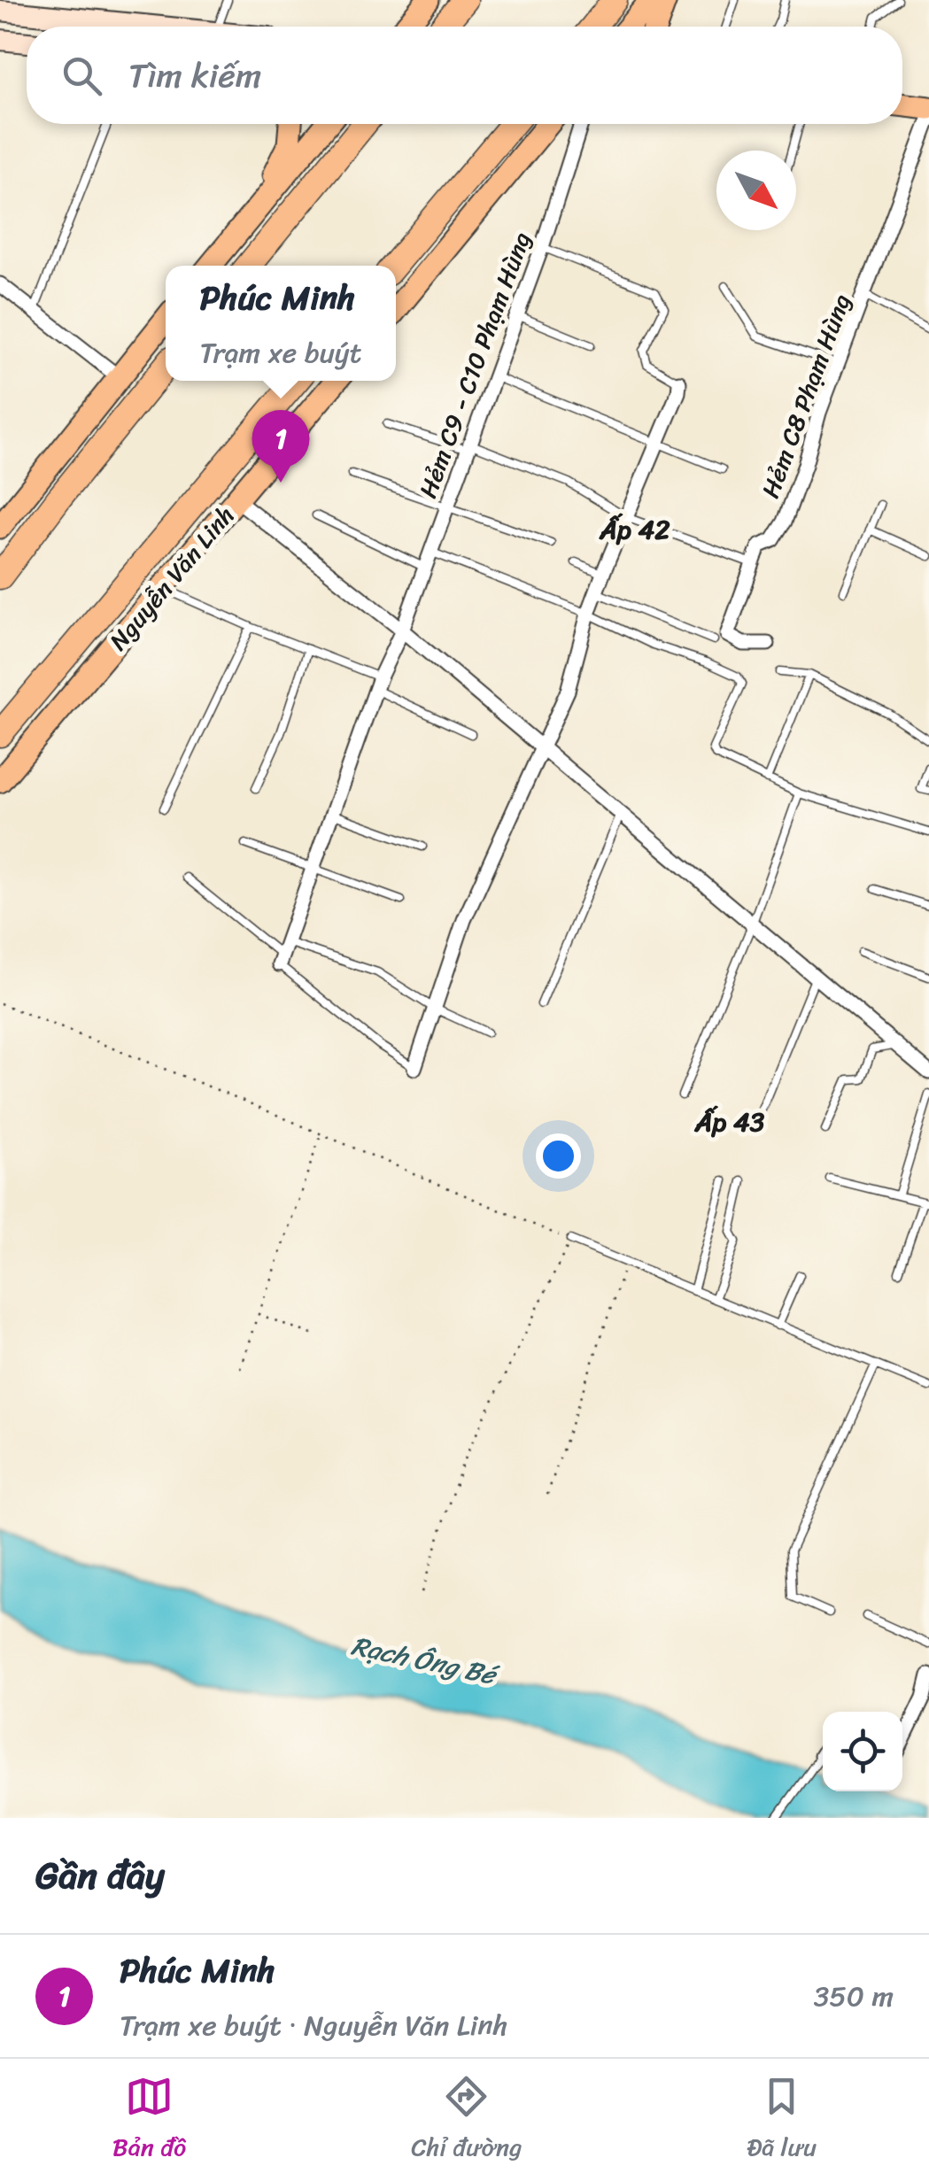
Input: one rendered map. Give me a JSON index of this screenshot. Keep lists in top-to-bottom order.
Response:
{
  "streets": {
    "highway": ["Nguyễn Văn Linh"],
    "street": ["Hẻm C9 - C10 Phạm Hùng", "Hẻm C8 Phạm Hùng"]
  },
  "districts": ["Ấp 42", "Ấp 43"],
  "water": ["Rạch Ông Bé"],
  "north": "bottom right",
  "page": {
    "search": "Tìm kiếm",
    "popup": ["Phúc Minh", "Trạm xe buýt"],
    "pins": "1",
    "heading": "Gần đây",
    "list": [
      {
        "mark": "1",
        "name": "Phúc Minh",
        "note": "Trạm xe buýt · Nguyễn Văn Linh",
        "value": "350 m"
      }
    ],
    "nav": ["Bản đồ", "Chỉ đường", "Đã lưu"]
  }
}
